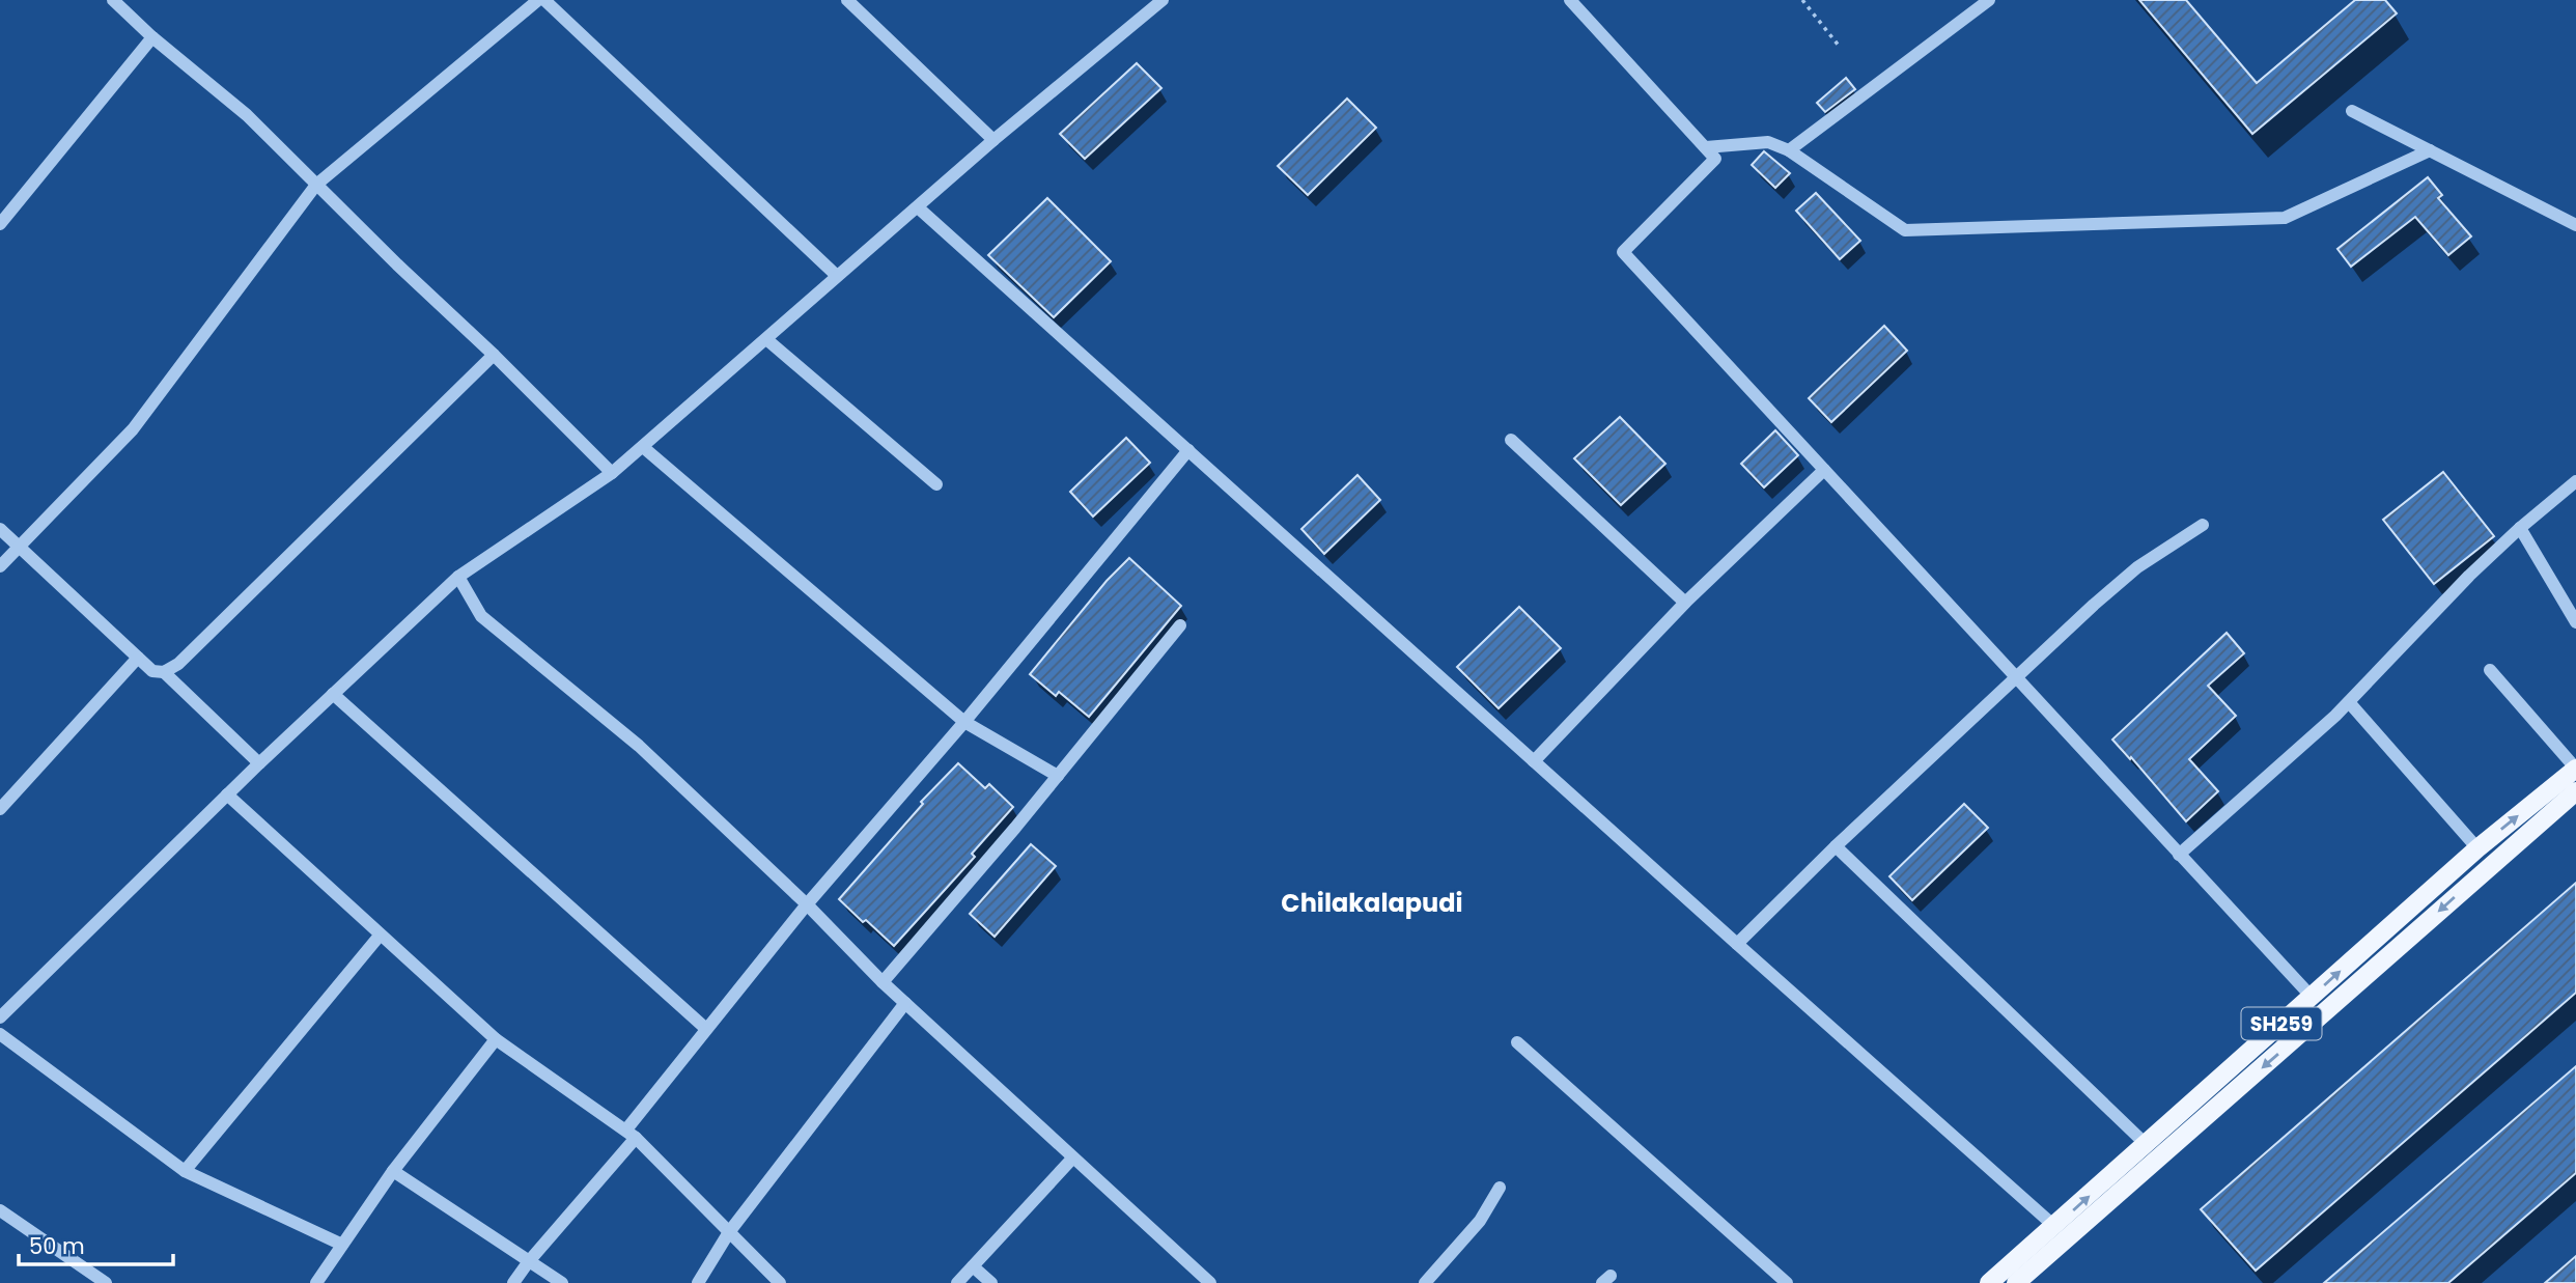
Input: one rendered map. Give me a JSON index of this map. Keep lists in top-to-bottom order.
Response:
{
  "streets": {
    "main road": ["SH259"]
  },
  "districts": ["Chilakalapudi"],
  "scale_bar": "50 m"
}
